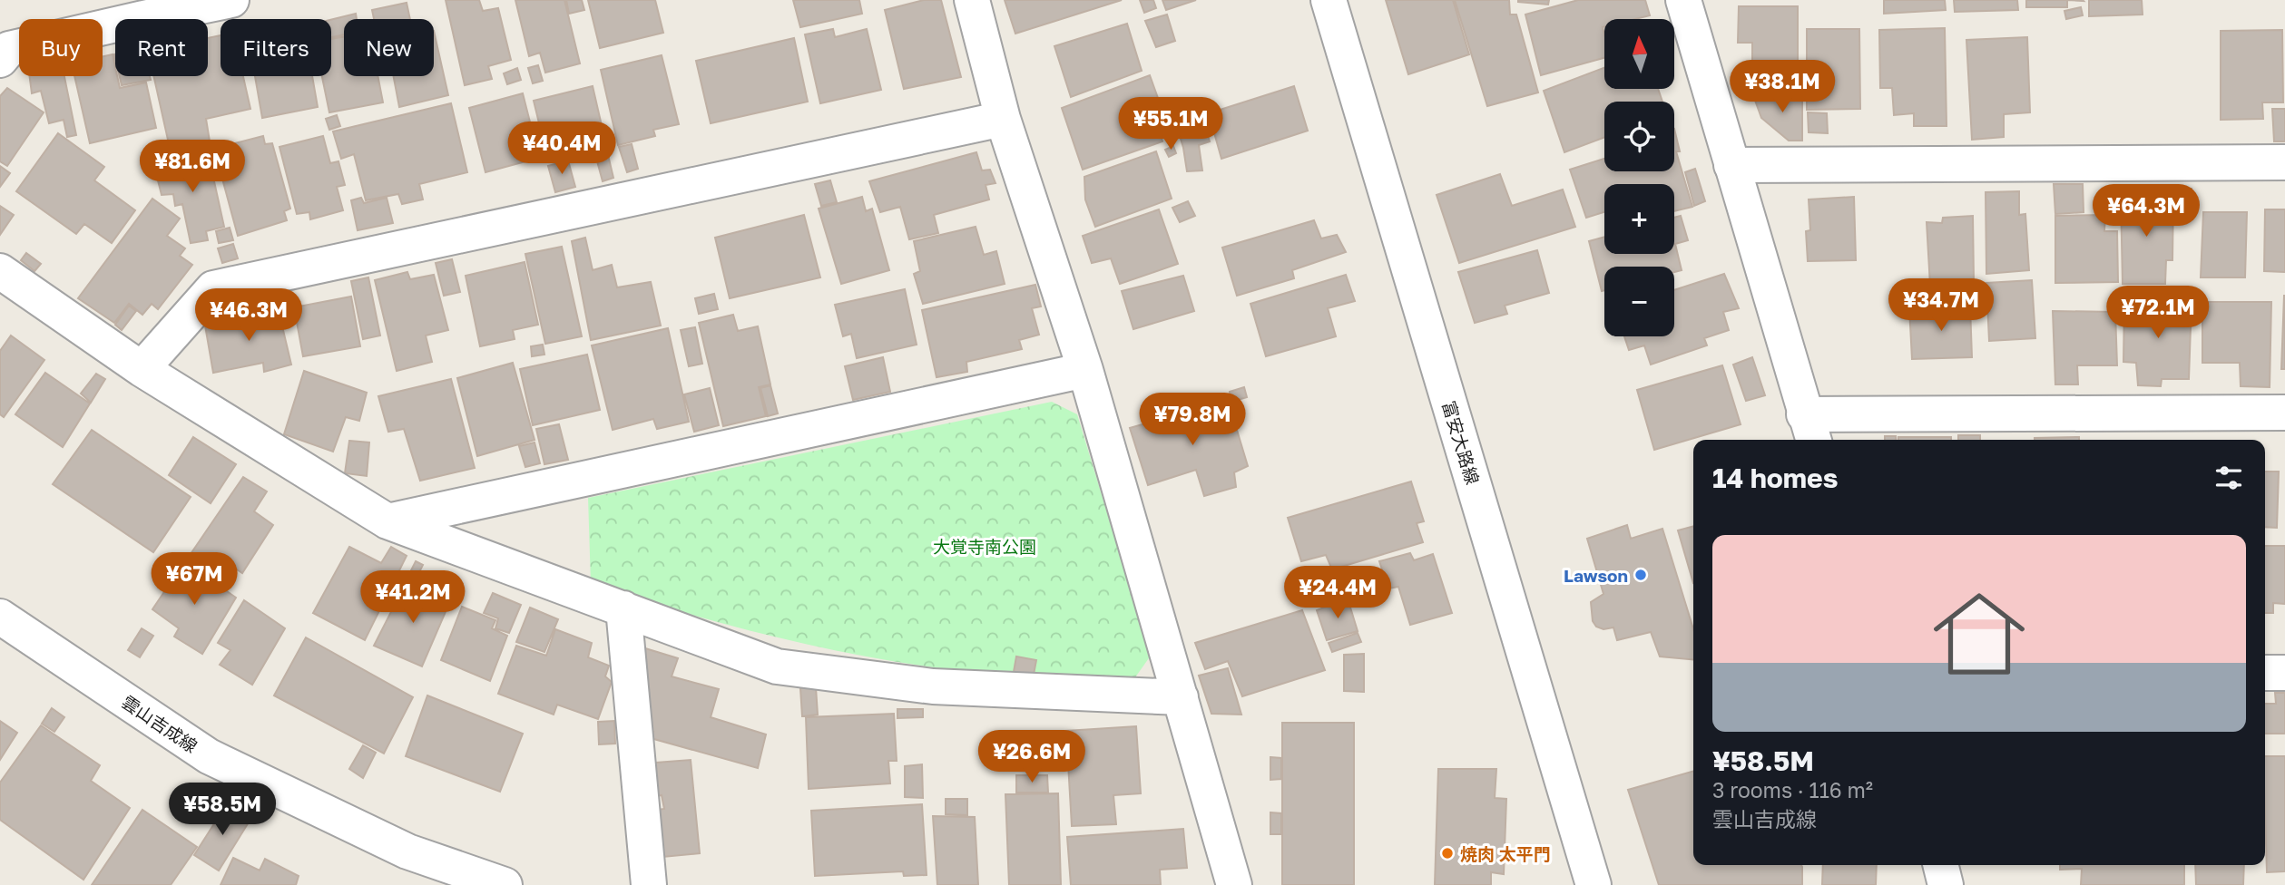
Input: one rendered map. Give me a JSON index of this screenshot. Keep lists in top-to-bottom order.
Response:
{
  "streets": {
    "street": ["富安大路線", "雲山吉成線"]
  },
  "parks": ["大覚寺南公園"],
  "places": ["Lawson", "焼肉 太平門"],
  "north": "top",
  "page": {
    "map_buttons": ["+", "−"],
    "chip": [
      "Buy",
      "Rent",
      "Filters",
      "New"
    ],
    "price": [
      "¥38.1M",
      "¥55.1M",
      "¥40.4M",
      "¥81.6M",
      "¥64.3M",
      "¥34.7M",
      "¥72.1M",
      "¥46.3M",
      "¥79.8M",
      "¥67M",
      "¥24.4M",
      "¥41.2M",
      "¥26.6M",
      "¥58.5M"
    ],
    "heading": "14 homes",
    "list": [
      {
        "name": "¥58.5M",
        "note": "3 rooms · 116 m² · 雲山吉成線"
      }
    ]
  }
}
